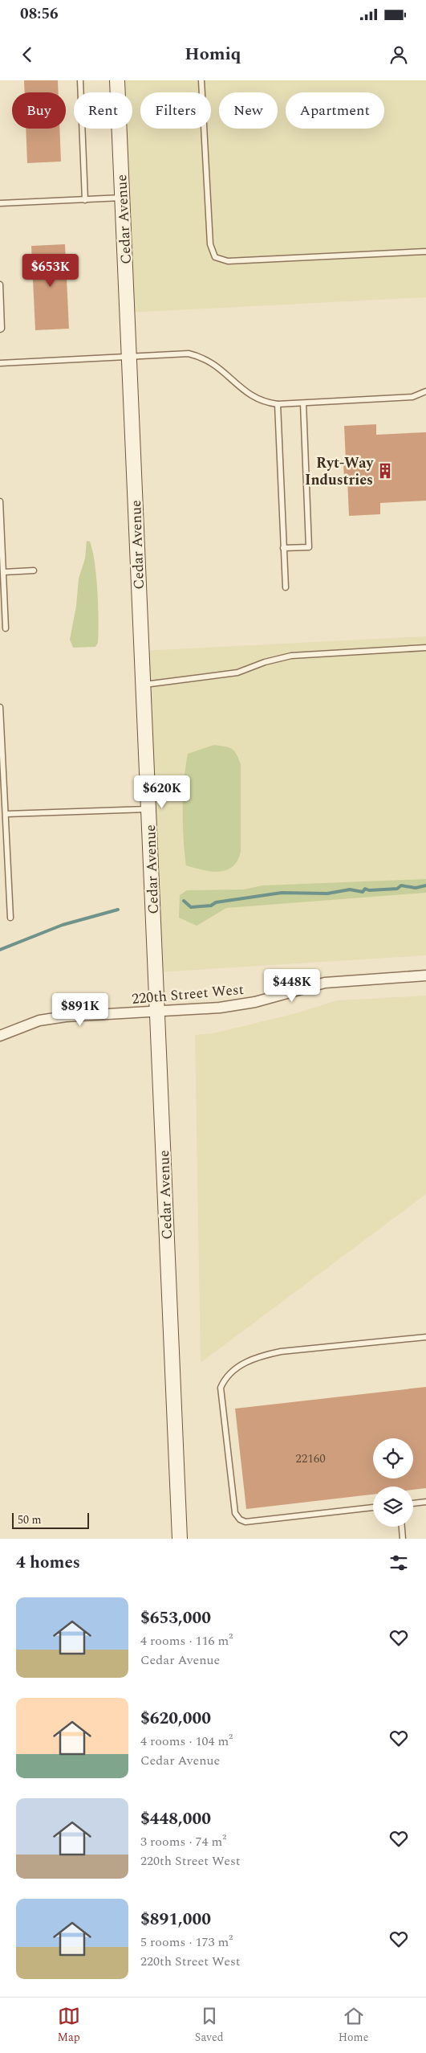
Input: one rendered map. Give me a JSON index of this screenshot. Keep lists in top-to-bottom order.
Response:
{
  "streets": {
    "main road": ["Cedar Avenue"],
    "street": ["220th Street West"]
  },
  "crossings": [
    ["Cedar Avenue", "220th Street West"]
  ],
  "places": {
    "building": ["Ryt-Way Industries"]
  },
  "house_numbers": ["22160"],
  "scale_bar": "50 m",
  "page": {
    "status": "08:56",
    "header": "Homiq",
    "chip": [
      "Buy",
      "Rent",
      "Filters",
      "New",
      "Apartment"
    ],
    "price": [
      "$653K",
      "$620K",
      "$448K",
      "$891K"
    ],
    "scale": "50 m",
    "heading": "4 homes",
    "list": [
      {
        "name": "$653,000",
        "note": "4 rooms · 116 m² · Cedar Avenue"
      },
      {
        "name": "$620,000",
        "note": "4 rooms · 104 m² · Cedar Avenue"
      },
      {
        "name": "$448,000",
        "note": "3 rooms · 74 m² · 220th Street West"
      },
      {
        "name": "$891,000",
        "note": "5 rooms · 173 m² · 220th Street West"
      }
    ],
    "tabs": ["Map", "Saved", "Home"]
  }
}
